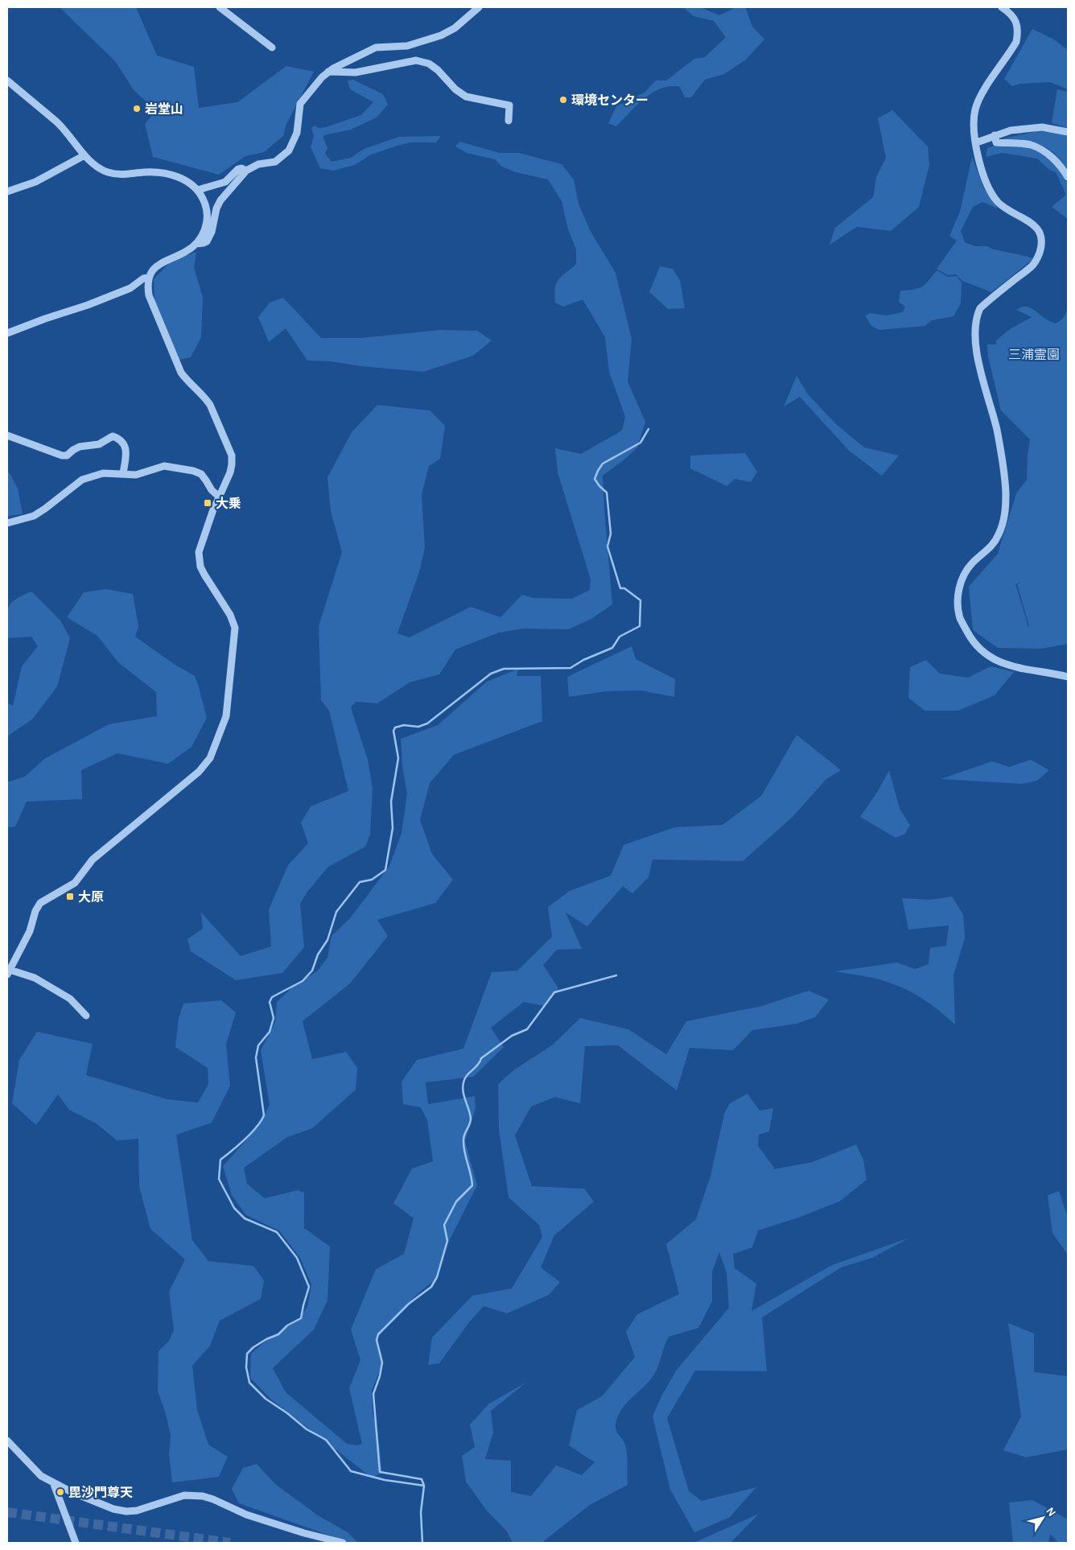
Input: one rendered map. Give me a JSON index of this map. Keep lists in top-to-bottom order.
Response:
{
  "parks": ["三浦霊園"],
  "places": {
    "other": ["環境センター", "岩堂山", "毘沙門尊天"],
    "transit": ["大乗", "大原"]
  },
  "north": "top right"
}
